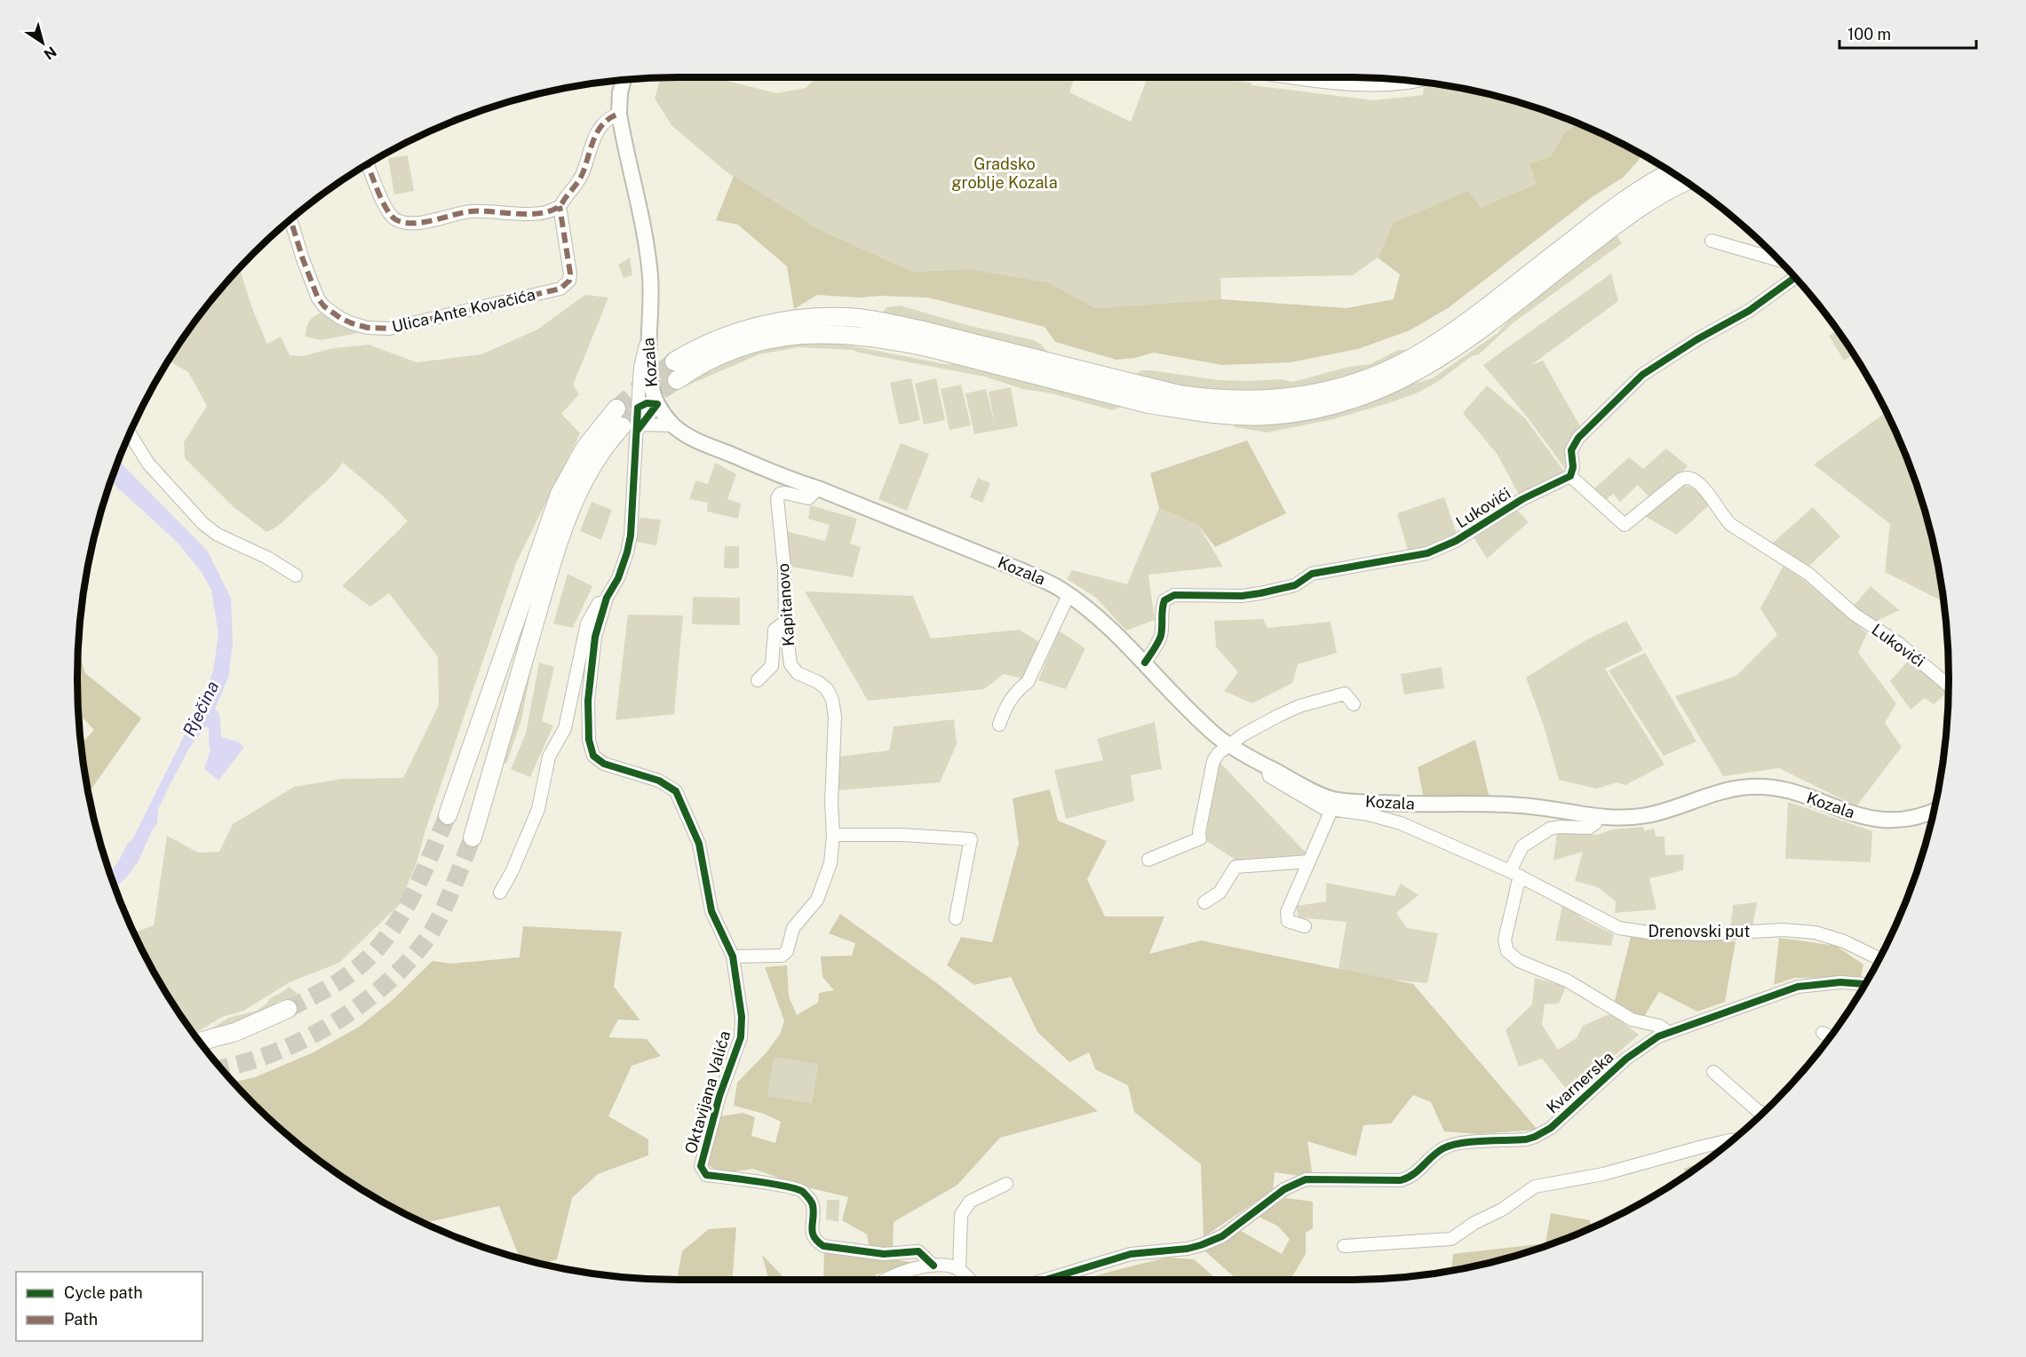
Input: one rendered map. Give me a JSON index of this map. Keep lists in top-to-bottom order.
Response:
{
  "streets": {
    "main road": ["Kozala"],
    "street": [
      "Ulica Ante Kovačića",
      "Lukovići",
      "Kapitanovo",
      "Drenovski put",
      "Kvarnerska",
      "Oktavijana Valića"
    ]
  },
  "crossings": [
    ["Kozala", "Lukovići"],
    ["Kozala", "Kapitanovo"],
    ["Kozala", "Drenovski put"],
    ["Kozala", "Oktavijana Valića"],
    ["Kapitanovo", "Oktavijana Valića"]
  ],
  "water": ["Rječina"],
  "parks": ["Gradsko groblje Kozala"],
  "legend": ["Cycle path", "Path"],
  "scale_bar": "100 m",
  "north": "bottom right"
}
